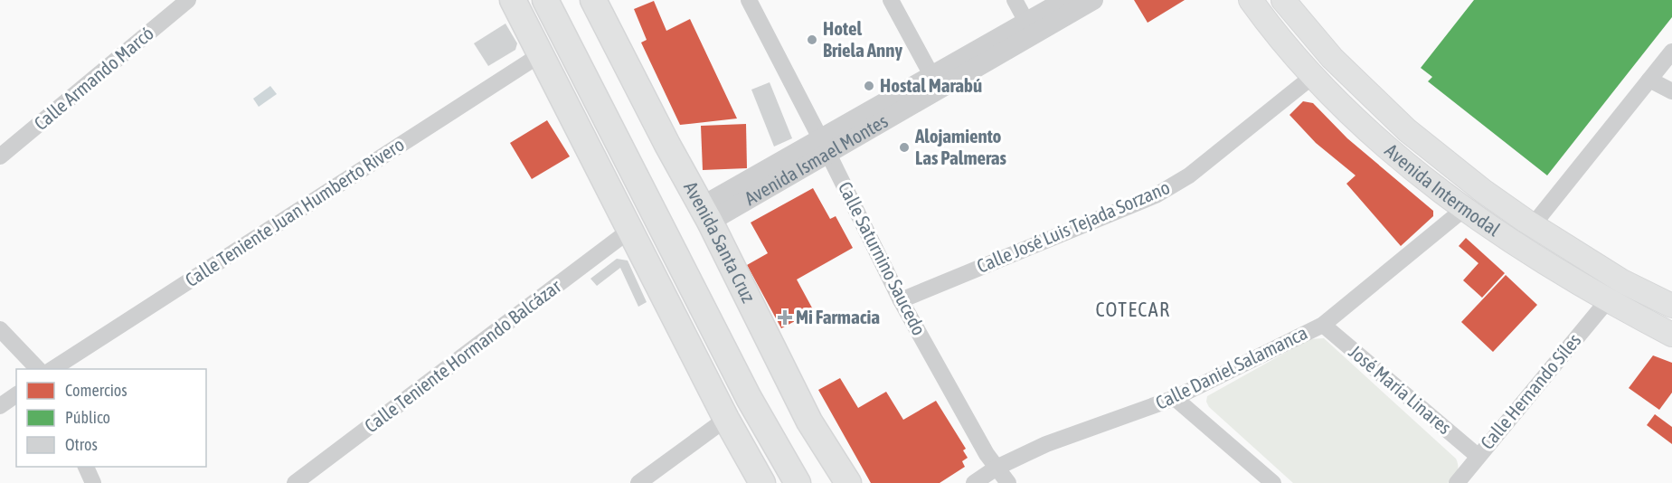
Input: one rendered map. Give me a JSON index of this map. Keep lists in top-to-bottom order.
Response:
{
  "streets": {
    "main road": ["Avenida Intermodal", "Avenida Santa Cruz"],
    "street": [
      "Calle Armando Marcó",
      "Avenida Ismael Montes",
      "Calle Teniente Juan Humberto Rivero",
      "Calle José Luis Tejada Sorzano",
      "Calle Saturnino Saucedo",
      "Calle Teniente Hormando Balcázar",
      "Calle Daniel Salamanca",
      "José María Linares",
      "Calle Hernando Síles"
    ]
  },
  "crossings": [
    ["Avenida Ismael Montes", "Avenida Santa Cruz"],
    ["Avenida Ismael Montes", "Calle Saturnino Saucedo"],
    ["Avenida Intermodal", "Calle José Luis Tejada Sorzano"],
    ["Avenida Intermodal", "Calle Daniel Salamanca"],
    ["Avenida Intermodal", "Calle Hernando Síles"],
    ["Calle José Luis Tejada Sorzano", "Calle Saturnino Saucedo"],
    ["Calle Saturnino Saucedo", "Calle Daniel Salamanca"],
    ["Calle Daniel Salamanca", "José María Linares"],
    ["José María Linares", "Calle Hernando Síles"]
  ],
  "districts": ["COTECAR"],
  "places": {
    "other": ["Hotel Briela Anny", "Hostal Marabú", "Alojamiento Las Palmeras"],
    "health": ["Mi Farmacia"]
  },
  "legend": ["Comercios", "Público", "Otros"]
}
